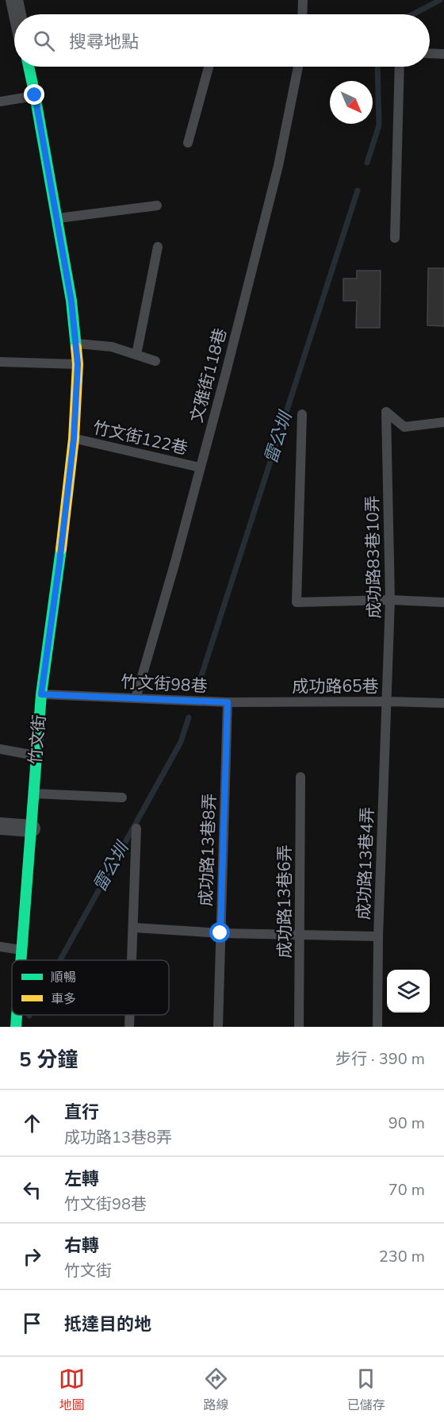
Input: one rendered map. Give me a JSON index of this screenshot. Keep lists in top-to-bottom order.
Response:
{
  "streets": {
    "street": ["竹文街"],
    "lane": [
      "文雅街118巷",
      "竹文街122巷",
      "成功路83巷10弄",
      "竹文街98巷",
      "成功路65巷",
      "成功路13巷8弄",
      "成功路13巷4弄",
      "成功路13巷6弄"
    ]
  },
  "crossings": [
    ["文雅街118巷", "竹文街122巷"],
    ["文雅街118巷", "竹文街98巷"],
    ["竹文街122巷", "竹文街"],
    ["成功路83巷10弄", "成功路65巷"],
    ["成功路83巷10弄", "成功路13巷4弄"],
    ["竹文街98巷", "成功路65巷"],
    ["竹文街98巷", "竹文街"],
    ["竹文街98巷", "成功路13巷8弄"],
    ["成功路65巷", "成功路13巷8弄"],
    ["成功路65巷", "成功路13巷4弄"]
  ],
  "water": ["雷公圳"],
  "legend": ["順暢", "車多"],
  "north": "bottom right",
  "page": {
    "search": "搜尋地點",
    "heading": ["5 分鐘", "步行 · 390 m"],
    "list": [
      ["直行", "成功路13巷8弄", "90 m"],
      ["左轉", "竹文街98巷", "70 m"],
      ["右轉", "竹文街", "230 m"],
      "抵達目的地"
    ],
    "nav": ["地圖", "路線", "已儲存"]
  }
}
